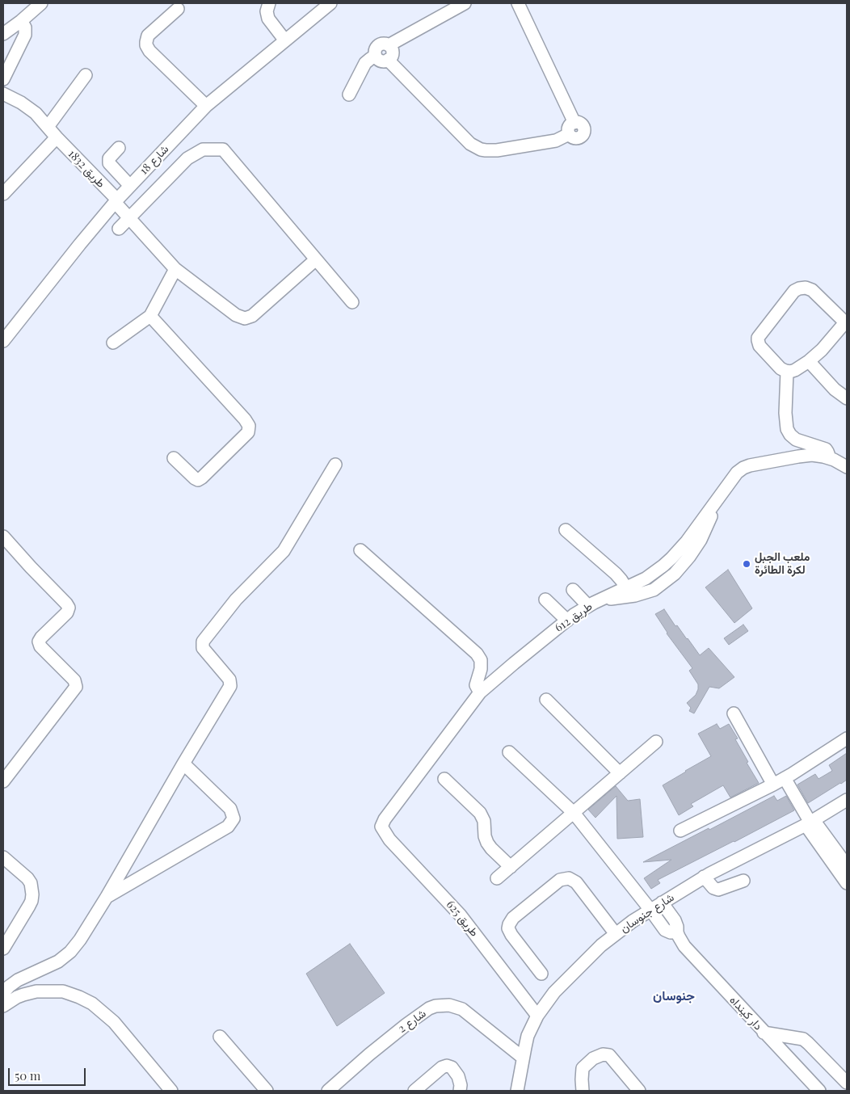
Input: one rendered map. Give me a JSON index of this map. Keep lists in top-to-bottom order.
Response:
{
  "streets": {
    "street": [
      "شارع 18",
      "طريق 1832",
      "طريق 612",
      "شارع جنوسان",
      "طريق 625",
      "دار كينداه",
      "شارع 2"
    ]
  },
  "crossings": [
    ["شارع 18", "طريق 1832"],
    ["طريق 612", "طريق 625"],
    ["شارع جنوسان", "طريق 625"],
    ["شارع جنوسان", "دار كينداه"],
    ["شارع جنوسان", "شارع 2"]
  ],
  "districts": ["جنوسان"],
  "places": ["ملعب الجبل لكرة الطائرة"],
  "scale_bar": "50 m"
}
